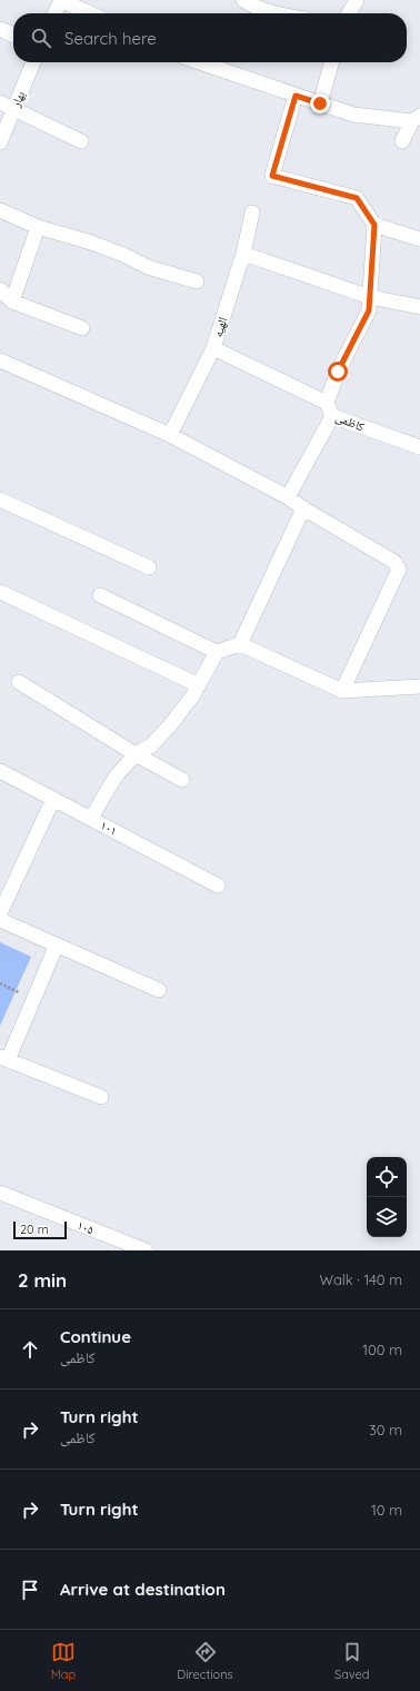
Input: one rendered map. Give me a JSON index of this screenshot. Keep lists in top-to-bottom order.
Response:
{
  "streets": {
    "street": [
      "بهار",
      "الهیه",
      "کاظمی",
      "۱۰۱",
      "۱۰۵"
    ]
  },
  "scale_bar": "20 m",
  "page": {
    "search": "Search here",
    "scale": "20 m",
    "heading": ["2 min", "Walk · 140 m"],
    "list": [
      ["Continue", "کاظمی", "100 m"],
      ["Turn right", "کاظمی", "30 m"],
      ["Turn right", "10 m"],
      "Arrive at destination"
    ],
    "nav": ["Map", "Directions", "Saved"]
  }
}
